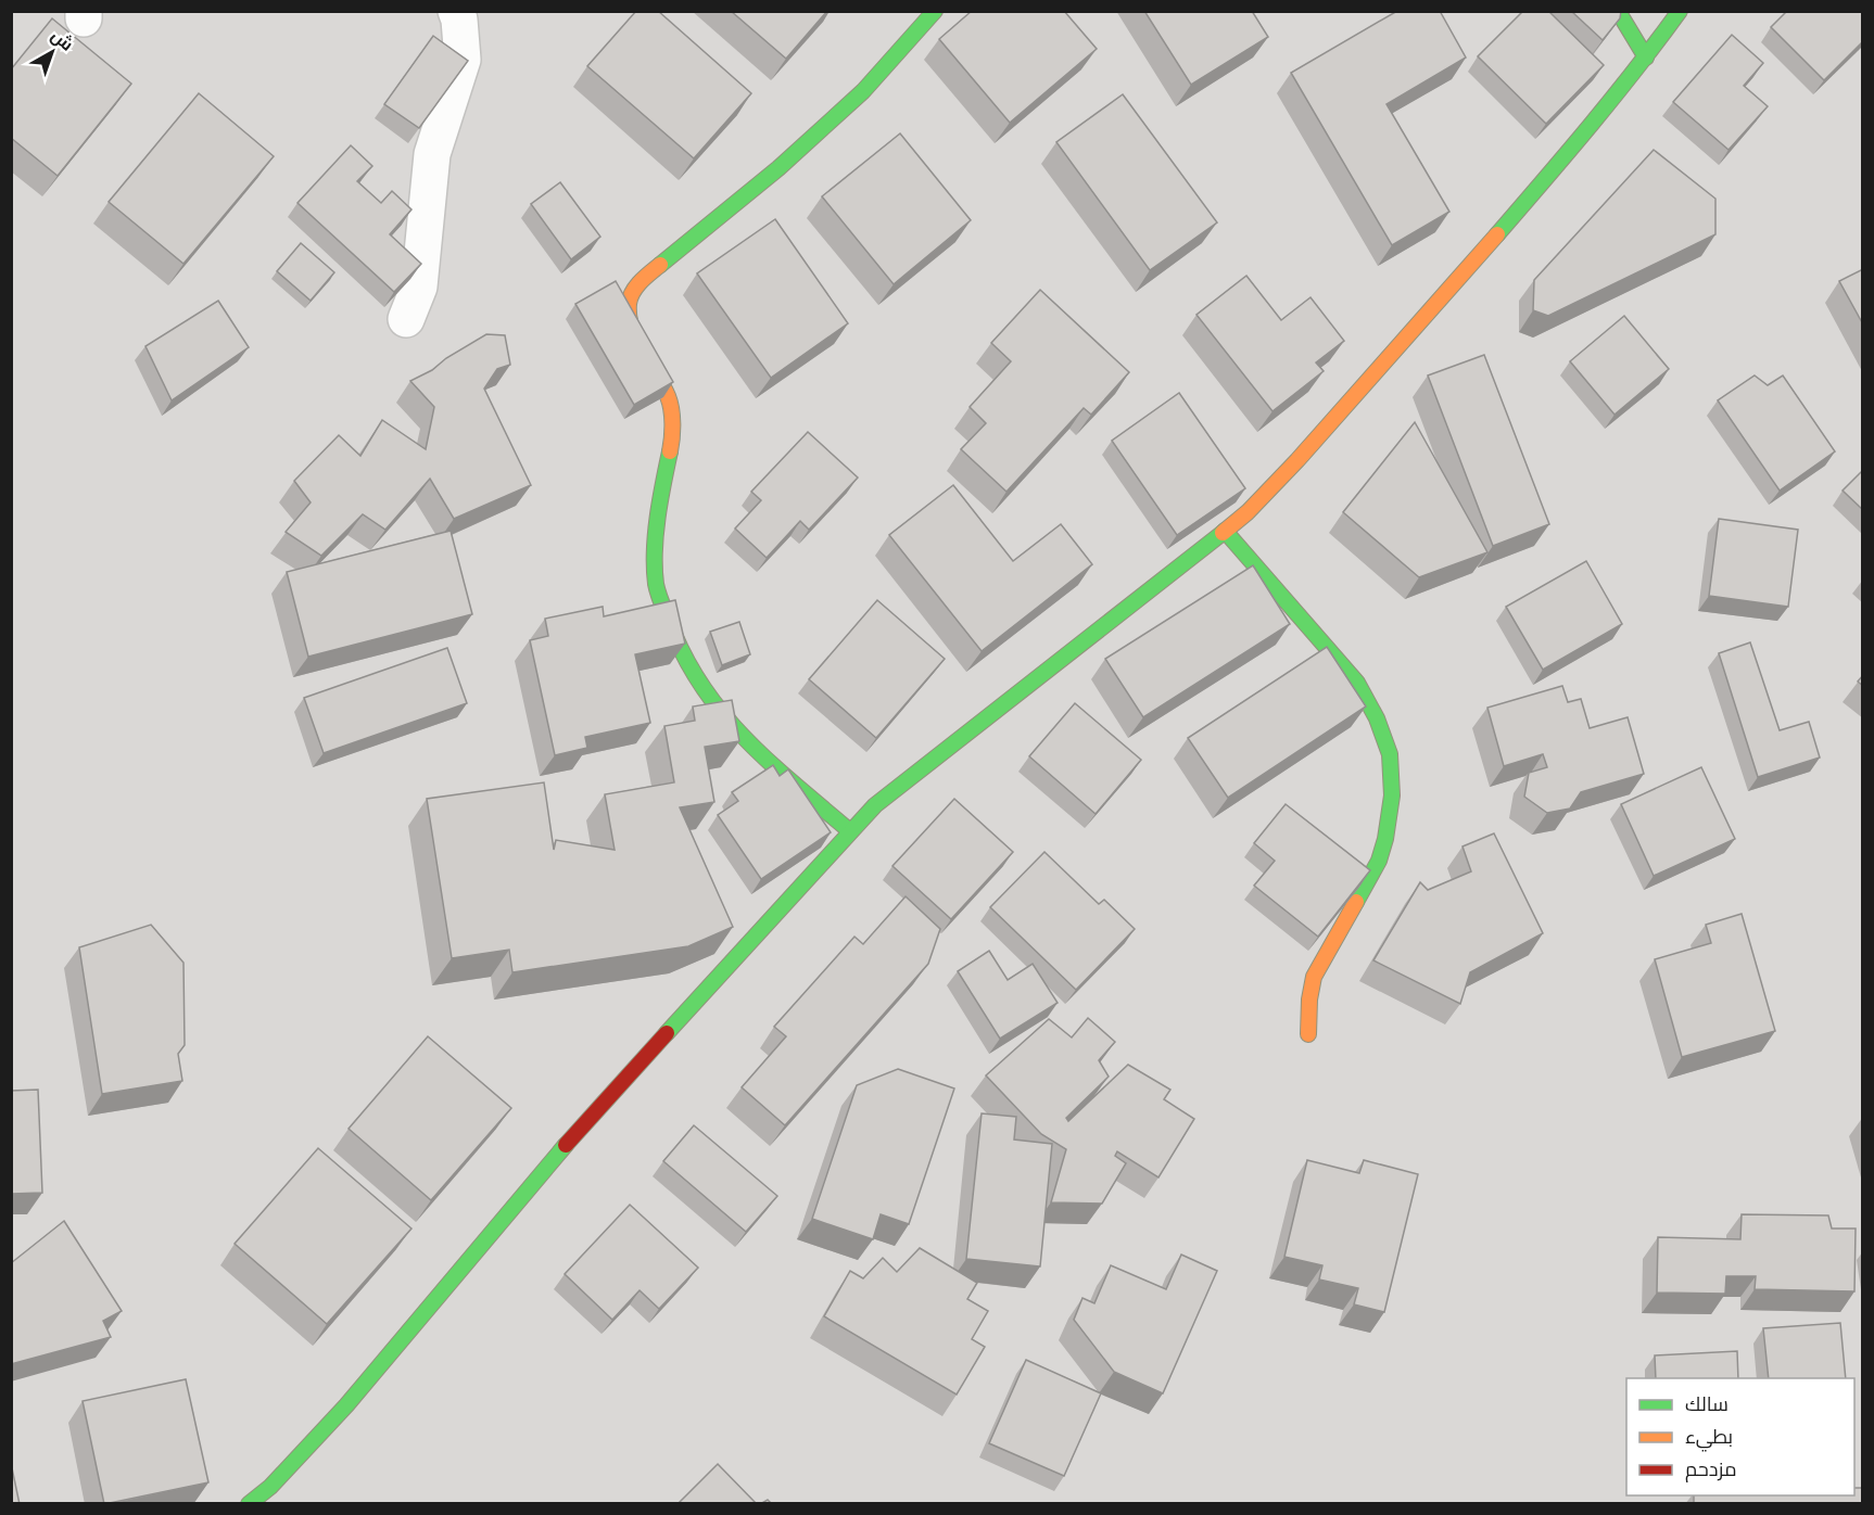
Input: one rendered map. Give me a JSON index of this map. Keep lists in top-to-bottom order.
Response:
{
  "legend": ["سالك", "بطيء", "مزدحم"],
  "north": "top right"
}
